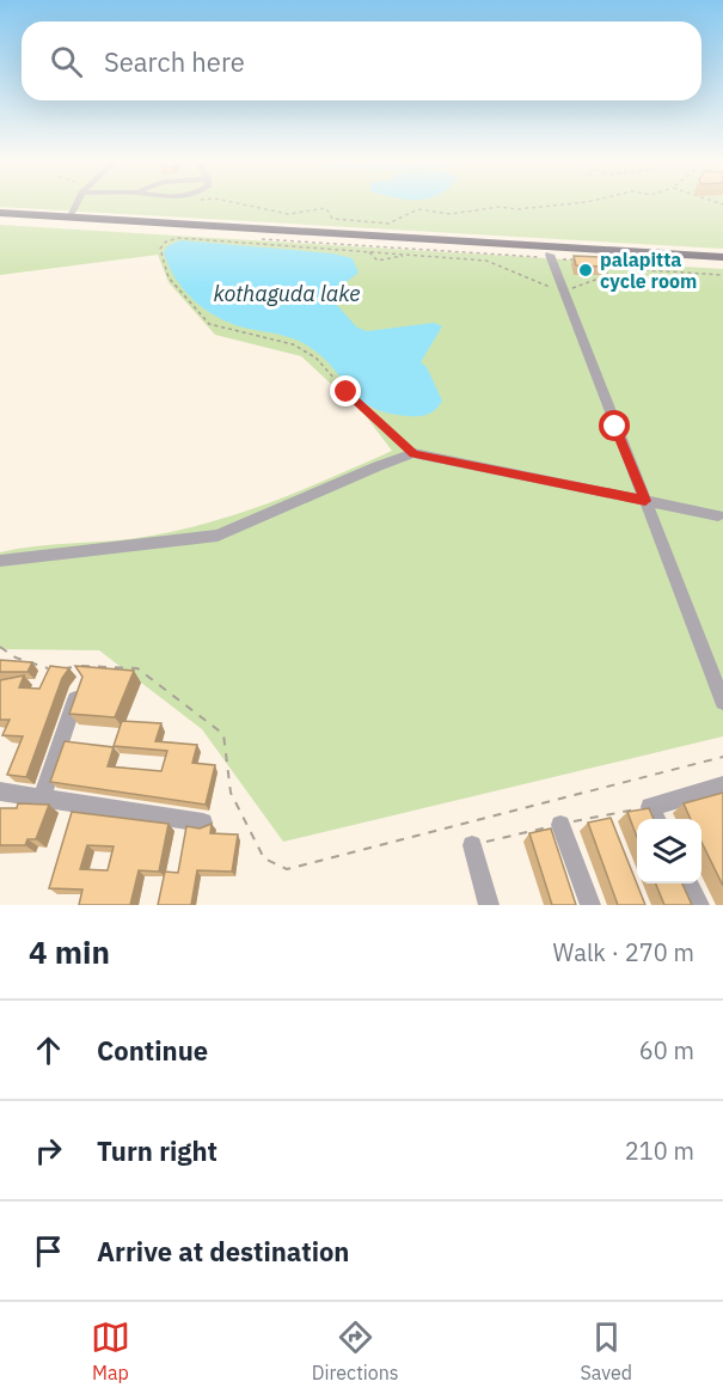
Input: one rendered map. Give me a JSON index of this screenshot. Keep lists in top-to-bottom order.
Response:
{
  "water": ["kothaguda lake"],
  "places": ["palapitta cycle room"],
  "page": {
    "search": "Search here",
    "heading": ["4 min", "Walk · 270 m"],
    "list": [
      ["Continue", "60 m"],
      ["Turn right", "210 m"],
      "Arrive at destination"
    ],
    "nav": ["Map", "Directions", "Saved"]
  }
}
